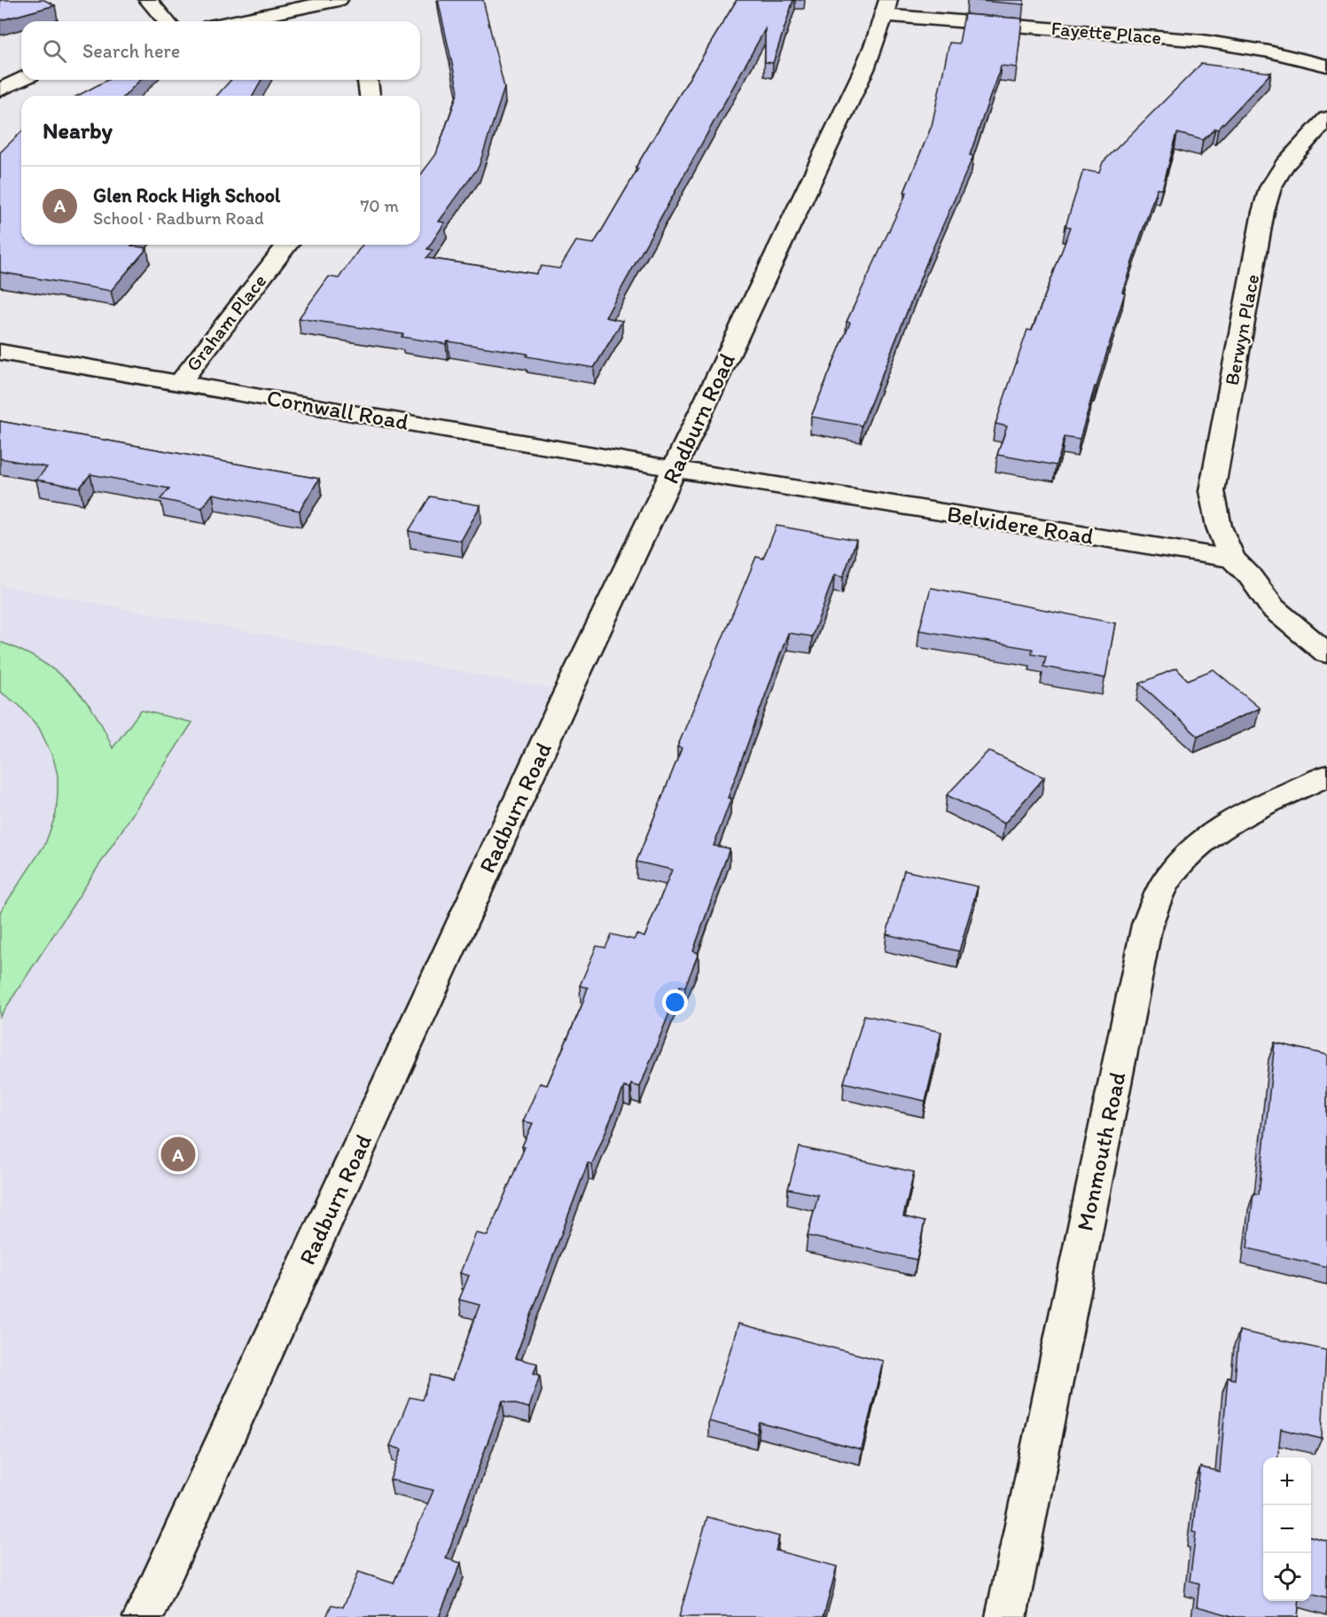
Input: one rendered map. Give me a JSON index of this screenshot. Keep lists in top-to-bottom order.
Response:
{
  "streets": {
    "street": [
      "Fayette Place",
      "Graham Place",
      "Berwyn Place",
      "Cornwall Road",
      "Radburn Road",
      "Belvidere Road",
      "Monmouth Road"
    ]
  },
  "crossings": [
    ["Fayette Place", "Radburn Road"],
    ["Graham Place", "Cornwall Road"],
    ["Berwyn Place", "Belvidere Road"],
    ["Cornwall Road", "Radburn Road"],
    ["Cornwall Road", "Belvidere Road"],
    ["Radburn Road", "Belvidere Road"]
  ],
  "page": {
    "search": "Search here",
    "heading": "Nearby",
    "list": [
      {
        "mark": "A",
        "name": "Glen Rock High School",
        "note": "School · Radburn Road",
        "value": "70 m"
      }
    ],
    "pins": "A",
    "map_buttons": ["+", "−"]
  }
}
